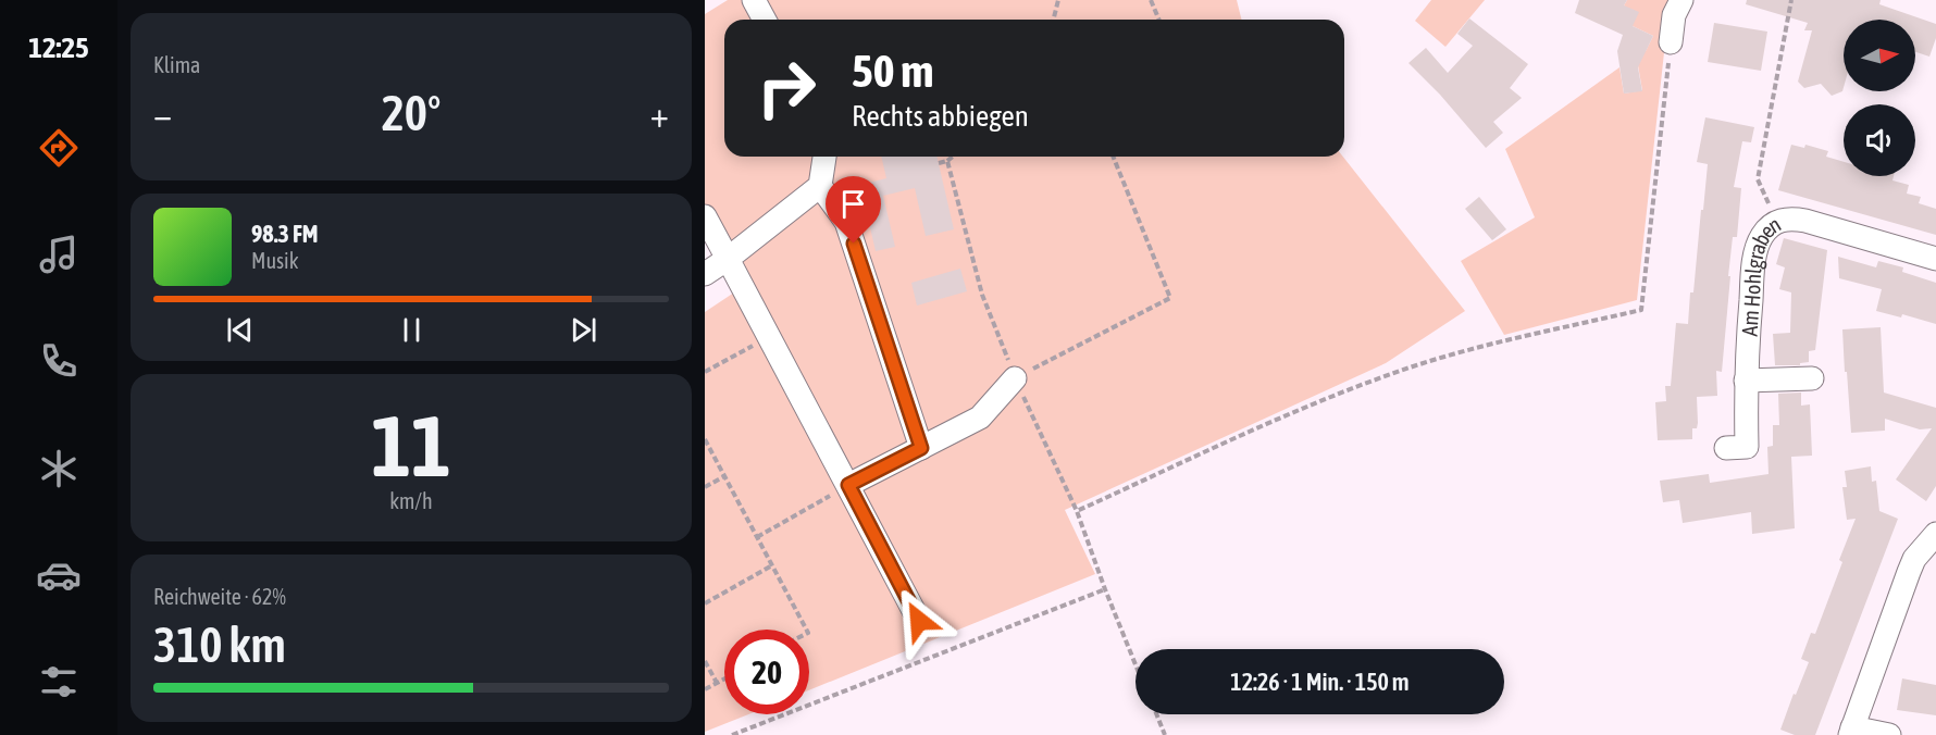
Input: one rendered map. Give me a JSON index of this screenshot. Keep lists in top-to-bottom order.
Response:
{
  "streets": {
    "street": ["Am Hohlgraben"]
  },
  "north": "right",
  "page": {
    "tabs": "12:25",
    "tile": [
      "Klima",
      ["11", "km/h"],
      ["Reichweite · 62%", "310 km"]
    ],
    "turn": ["50 m", "Rechts abbiegen"],
    "heat": ["−", "20°", "+"],
    "song": ["98.3 FM", "Musik"],
    "limit": "20",
    "trip": "12:26 · 1 Min. · 150 m"
  }
}
